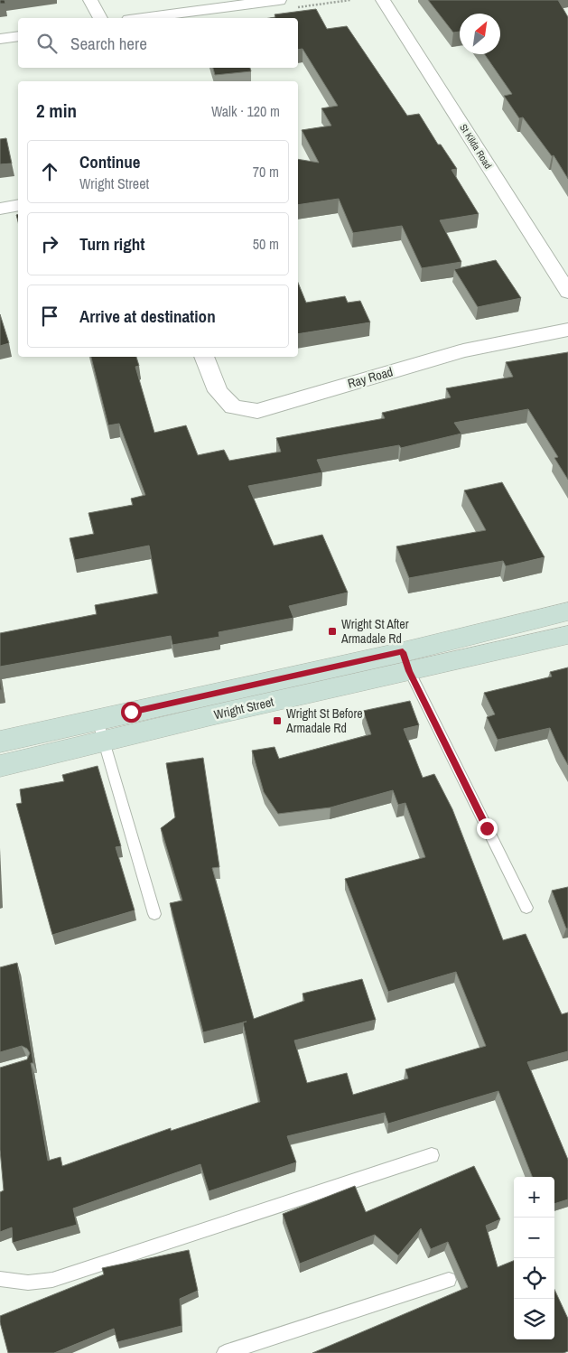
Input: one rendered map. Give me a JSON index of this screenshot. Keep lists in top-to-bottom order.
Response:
{
  "streets": {
    "street": ["St Kilda Road", "Ray Road", "Wright Street"]
  },
  "places": {
    "transit": ["Wright St After Armadale Rd", "Wright St Before Armadale Rd"]
  },
  "north": "top right",
  "page": {
    "search": "Search here",
    "heading": ["2 min", "Walk · 120 m"],
    "list": [
      ["Continue", "Wright Street", "70 m"],
      ["Turn right", "50 m"],
      "Arrive at destination"
    ],
    "map_buttons": ["+", "−"]
  }
}
